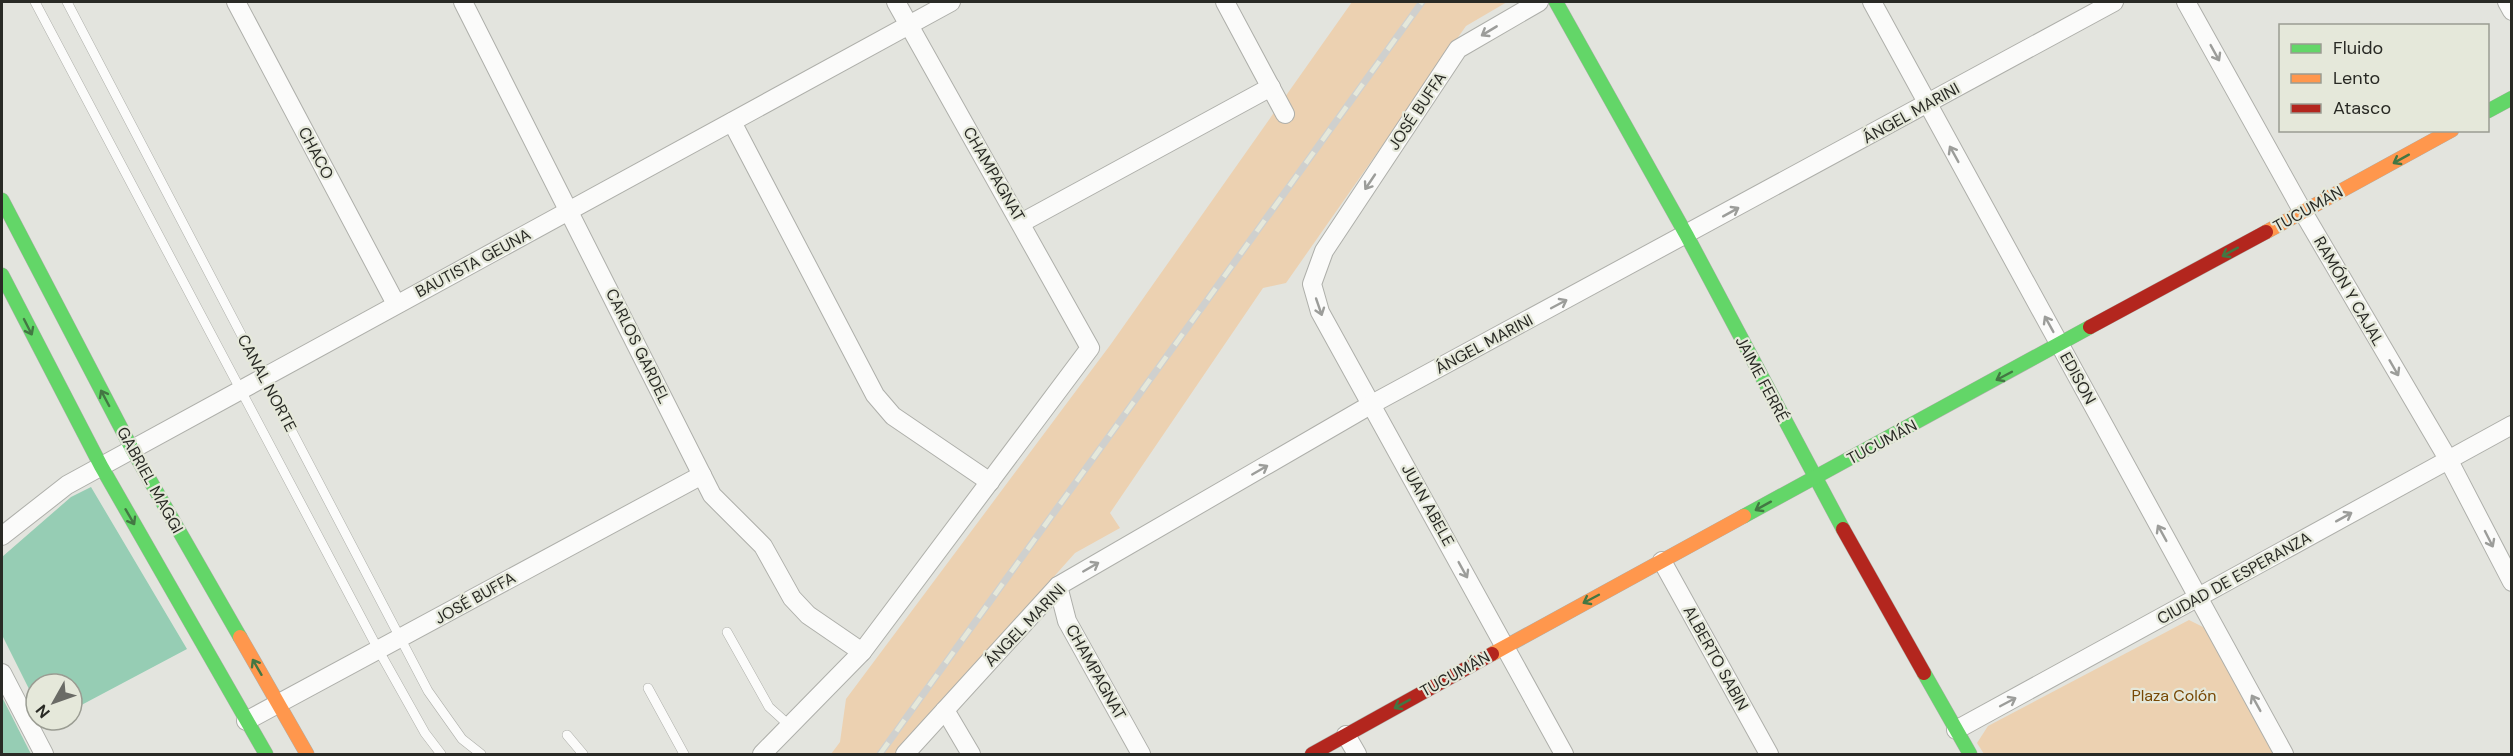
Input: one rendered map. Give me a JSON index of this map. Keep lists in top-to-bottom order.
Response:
{
  "streets": {
    "street": [
      "JOSÉ BUFFA",
      "ÁNGEL MARINI",
      "CHACO",
      "CHAMPAGNAT",
      "TUCUMÁN",
      "BAUTISTA GEUNA",
      "RAMÓN Y CAJAL",
      "CARLOS GARDEL",
      "EDISON",
      "JAIME FERRÉ",
      "GABRIEL MAGGI",
      "JUAN ABELE",
      "CIUDAD DE ESPERANZA",
      "ALBERTO SABIN"
    ],
    "lane": ["CANAL NORTE"]
  },
  "crossings": [
    ["JOSÉ BUFFA", "CARLOS GARDEL"],
    ["JOSÉ BUFFA", "CANAL NORTE"],
    ["JOSÉ BUFFA", "GABRIEL MAGGI"],
    ["JOSÉ BUFFA", "JUAN ABELE"],
    ["ÁNGEL MARINI", "CHAMPAGNAT"],
    ["ÁNGEL MARINI", "EDISON"],
    ["ÁNGEL MARINI", "JAIME FERRÉ"],
    ["ÁNGEL MARINI", "JUAN ABELE"],
    ["CHACO", "BAUTISTA GEUNA"],
    ["CHAMPAGNAT", "BAUTISTA GEUNA"],
    ["TUCUMÁN", "RAMÓN Y CAJAL"],
    ["TUCUMÁN", "EDISON"],
    ["TUCUMÁN", "JAIME FERRÉ"],
    ["TUCUMÁN", "JUAN ABELE"],
    ["TUCUMÁN", "ALBERTO SABIN"],
    ["BAUTISTA GEUNA", "CARLOS GARDEL"],
    ["BAUTISTA GEUNA", "CANAL NORTE"],
    ["BAUTISTA GEUNA", "GABRIEL MAGGI"],
    ["RAMÓN Y CAJAL", "CIUDAD DE ESPERANZA"],
    ["EDISON", "CIUDAD DE ESPERANZA"],
    ["JAIME FERRÉ", "CIUDAD DE ESPERANZA"]
  ],
  "one_way": [
    "JOSÉ BUFFA",
    "ÁNGEL MARINI",
    "TUCUMÁN",
    "RAMÓN Y CAJAL",
    "EDISON",
    "JUAN ABELE",
    "CIUDAD DE ESPERANZA"
  ],
  "parks": ["Plaza Colón"],
  "legend": ["Fluido", "Lento", "Atasco"],
  "north": "bottom left"
}
